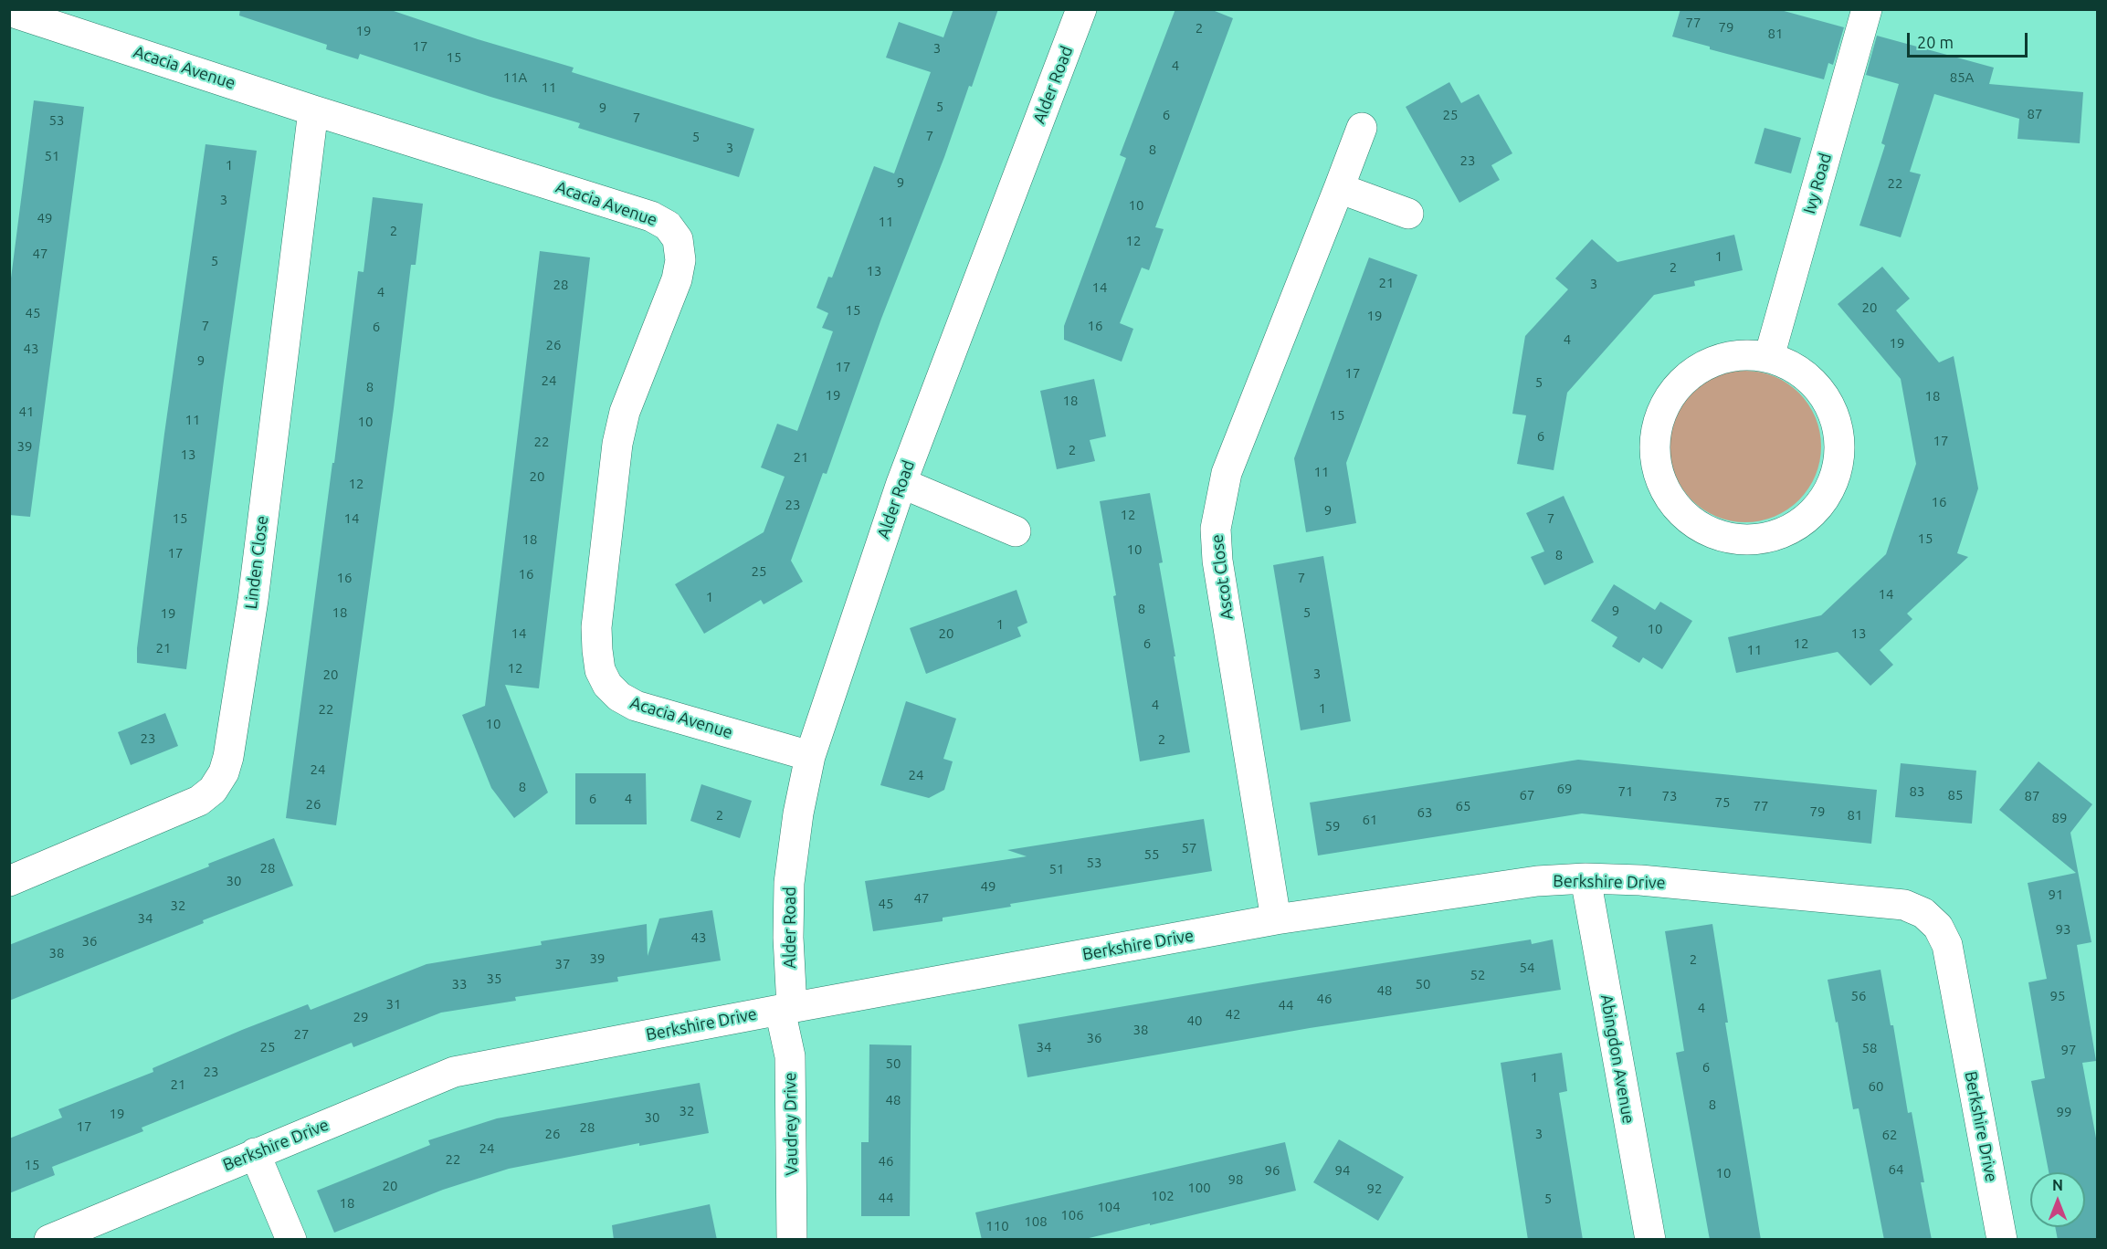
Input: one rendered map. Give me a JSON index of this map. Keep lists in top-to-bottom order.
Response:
{
  "streets": {
    "street": [
      "Acacia Avenue",
      "Alder Road",
      "Ivy Road",
      "Linden Close",
      "Ascot Close",
      "Berkshire Drive",
      "Abingdon Avenue",
      "Vaudrey Drive"
    ]
  },
  "crossings": [
    ["Acacia Avenue", "Alder Road"],
    ["Acacia Avenue", "Linden Close"],
    ["Alder Road", "Berkshire Drive"],
    ["Alder Road", "Vaudrey Drive"],
    ["Ascot Close", "Berkshire Drive"],
    ["Berkshire Drive", "Abingdon Avenue"],
    ["Berkshire Drive", "Vaudrey Drive"]
  ],
  "house_numbers": [
    "77",
    "79",
    "2",
    "19",
    "81",
    "17",
    "3",
    "15",
    "4",
    "11A",
    "85A",
    "11",
    "5",
    "9",
    "87",
    "6",
    "25",
    "7",
    "53",
    "7",
    "5",
    "3",
    "8",
    "51",
    "23",
    "1",
    "9",
    "22",
    "3",
    "10",
    "49",
    "11",
    "2",
    "12",
    "47",
    "1",
    "5",
    "2",
    "13",
    "21",
    "3",
    "28",
    "14",
    "4",
    "20",
    "15",
    "45",
    "19",
    "7",
    "16",
    "6",
    "4",
    "19",
    "26",
    "43",
    "9",
    "17",
    "17",
    "24",
    "5",
    "8",
    "19",
    "18",
    "18",
    "41",
    "15",
    "11",
    "10",
    "6",
    "17",
    "22",
    "39",
    "2",
    "13",
    "21",
    "11",
    "20",
    "12",
    "16",
    "23",
    "9",
    "12",
    "15",
    "14",
    "7",
    "15",
    "18",
    "10",
    "17",
    "8",
    "25",
    "16",
    "16",
    "7",
    "14",
    "1",
    "8",
    "9",
    "18",
    "5",
    "19",
    "1",
    "10",
    "14",
    "20",
    "13",
    "6",
    "12",
    "21",
    "11",
    "12",
    "3",
    "20",
    "4",
    "1",
    "22",
    "10",
    "23",
    "2",
    "24",
    "24",
    "8",
    "69",
    "71",
    "83",
    "67",
    "85",
    "73",
    "87",
    "6",
    "4",
    "75",
    "26",
    "65",
    "77",
    "79",
    "63",
    "2",
    "81",
    "89",
    "61",
    "59",
    "57",
    "55",
    "53",
    "28",
    "51",
    "30",
    "49",
    "91",
    "47",
    "45",
    "32",
    "34",
    "93",
    "43",
    "36",
    "38",
    "39",
    "2",
    "37",
    "54",
    "52",
    "35",
    "33",
    "50",
    "48",
    "56",
    "95",
    "46",
    "31",
    "44",
    "4",
    "42",
    "29",
    "40",
    "38",
    "27",
    "36",
    "25",
    "34",
    "58",
    "97",
    "50",
    "6",
    "23",
    "1",
    "21",
    "60",
    "48",
    "8",
    "32",
    "99",
    "19",
    "30",
    "17",
    "28",
    "26",
    "3",
    "62",
    "24",
    "22",
    "46",
    "15",
    "64",
    "96",
    "94",
    "10",
    "98",
    "20",
    "100",
    "92",
    "102",
    "44",
    "5",
    "18",
    "104",
    "106",
    "108",
    "110"
  ],
  "scale_bar": "20 m",
  "north": "top"
}
